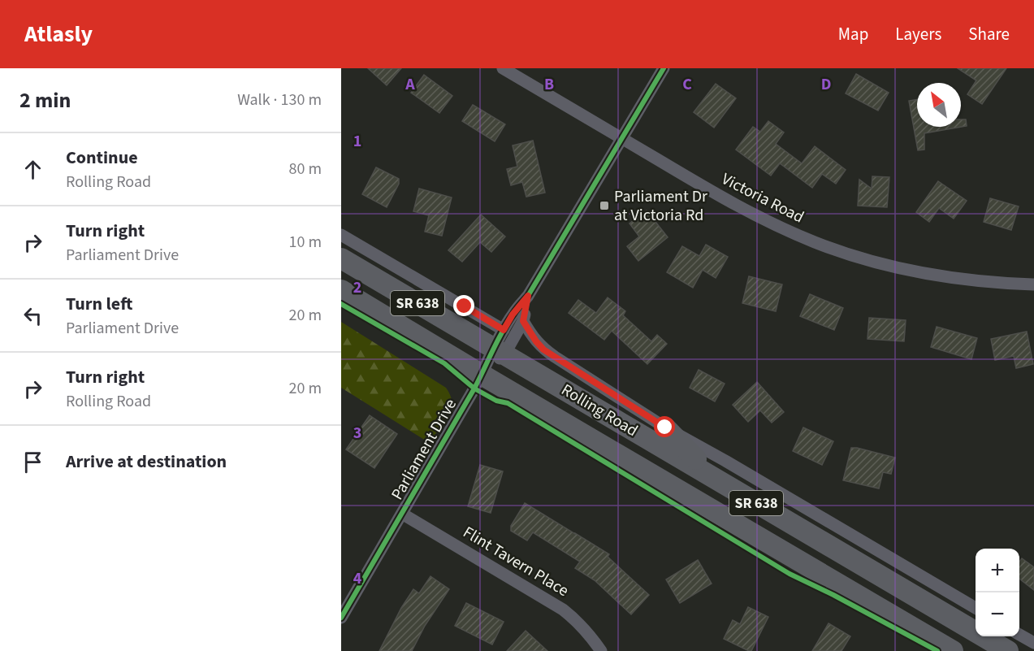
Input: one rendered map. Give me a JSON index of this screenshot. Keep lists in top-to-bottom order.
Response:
{
  "streets": {
    "main road": ["SR 638", "Rolling Road"],
    "street": ["Victoria Road", "Parliament Drive", "Flint Tavern Place"]
  },
  "crossings": [
    ["Victoria Road", "Parliament Drive"],
    ["Rolling Road", "Parliament Drive"],
    ["Parliament Drive", "Flint Tavern Place"]
  ],
  "places": {
    "transit": ["Parliament Dr at Victoria Rd"]
  },
  "north": "top left",
  "page": {
    "header": "Atlasly",
    "nav": ["Map", "Layers", "Share"],
    "heading": ["2 min", "Walk · 130 m"],
    "list": [
      ["Continue", "Rolling Road", "80 m"],
      ["Turn right", "Parliament Drive", "10 m"],
      ["Turn left", "Parliament Drive", "20 m"],
      ["Turn right", "Rolling Road", "20 m"],
      "Arrive at destination"
    ],
    "map_buttons": ["+", "−"]
  },
  "grid": {
    "columns": [
      "A",
      "B",
      "C",
      "D"
    ],
    "rows": [
      "1",
      "2",
      "3",
      "4"
    ]
  }
}
